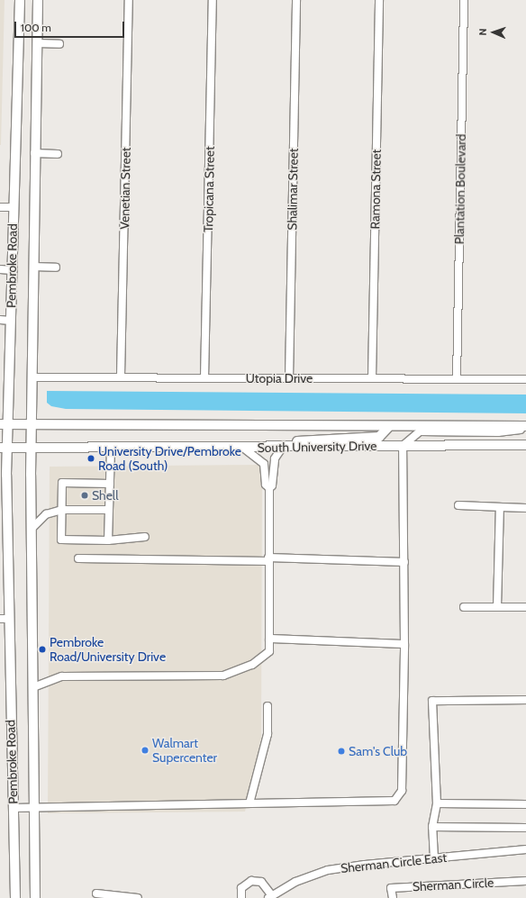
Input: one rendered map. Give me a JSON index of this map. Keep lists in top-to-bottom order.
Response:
{
  "streets": {
    "main road": ["Pembroke Road", "South University Drive"],
    "street": [
      "Venetian Street",
      "Tropicana Street",
      "Shalimar Street",
      "Ramona Street",
      "Plantation Boulevard",
      "Utopia Drive",
      "Sherman Circle East",
      "Sherman Circle"
    ]
  },
  "crossings": [
    ["Venetian Street", "Utopia Drive"],
    ["Tropicana Street", "Utopia Drive"],
    ["Shalimar Street", "Utopia Drive"],
    ["Ramona Street", "Utopia Drive"],
    ["Plantation Boulevard", "Utopia Drive"],
    ["Pembroke Road", "Utopia Drive"],
    ["Pembroke Road", "South University Drive"]
  ],
  "places": [
    "University Drive/Pembroke Road (South)",
    "Shell",
    "Pembroke Road/University Drive",
    "Walmart Supercenter",
    "Sam's Club"
  ],
  "scale_bar": "100 m",
  "north": "left"
}
